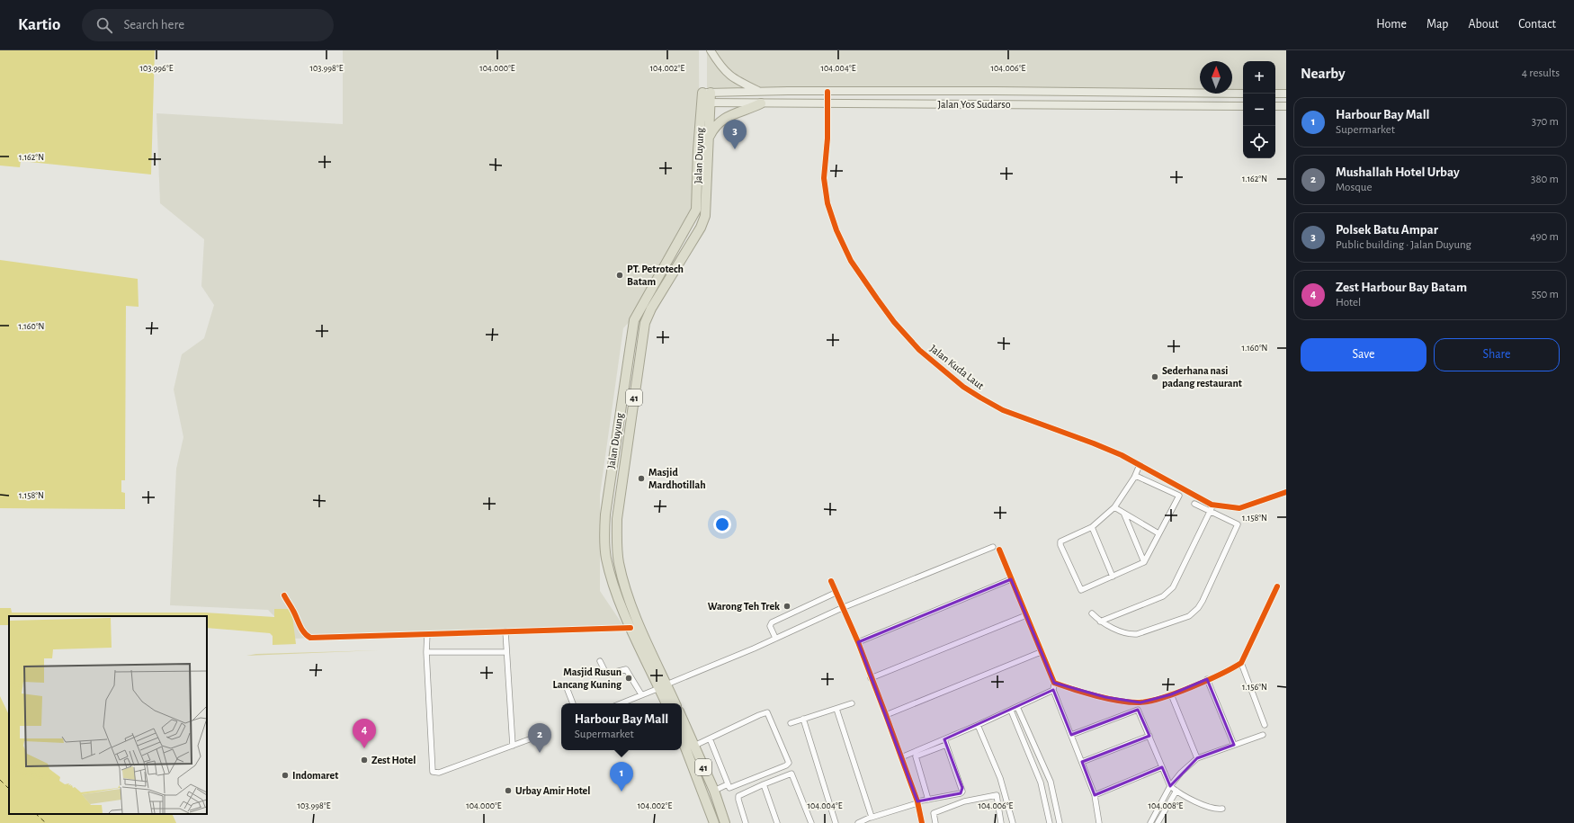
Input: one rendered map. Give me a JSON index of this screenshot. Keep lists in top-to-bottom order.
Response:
{
  "streets": {
    "highway": ["Jalan Duyung", "41"],
    "main road": ["Jalan Yos Sudarso"],
    "street": ["Jalan Kuda Laut"]
  },
  "crossings": [
    ["Jalan Yos Sudarso", "Jalan Duyung"],
    ["Jalan Yos Sudarso", "Jalan Kuda Laut"]
  ],
  "places": [
    "PT. Petrotech Batam",
    "Sederhana nasi padang restaurant",
    "Masjid Mardhotillah",
    "Warong Teh Trek",
    "Masjid Rusun Lancang Kuning",
    "Zest Hotel",
    "Indomaret",
    "Urbay Amir Hotel"
  ],
  "north": "top",
  "page": {
    "header": "Kartio",
    "search": "Search here",
    "nav": [
      "Home",
      "Map",
      "About",
      "Contact"
    ],
    "heading": ["Nearby", "4 results"],
    "map_buttons": ["+", "−"],
    "list": [
      {
        "mark": "1",
        "name": "Harbour Bay Mall",
        "note": "Supermarket",
        "value": "370 m"
      },
      {
        "mark": "2",
        "name": "Mushallah Hotel Urbay",
        "note": "Mosque",
        "value": "380 m"
      },
      {
        "mark": "3",
        "name": "Polsek Batu Ampar",
        "note": "Public building · Jalan Duyung",
        "value": "490 m"
      },
      {
        "mark": "4",
        "name": "Zest Harbour Bay Batam",
        "note": "Hotel",
        "value": "550 m"
      }
    ],
    "pins": [
      "3",
      "4",
      "2",
      "1"
    ],
    "buttons": ["Save", "Share"],
    "popup": ["Harbour Bay Mall", "Supermarket"]
  },
  "coordinates": [
    "103.996°E",
    "103.998°E",
    "104.000°E",
    "104.002°E",
    "104.004°E",
    "104.006°E",
    "1.162°N",
    "1.160°N",
    "1.158°N",
    "1.156°N",
    "104.008°E"
  ]
}
